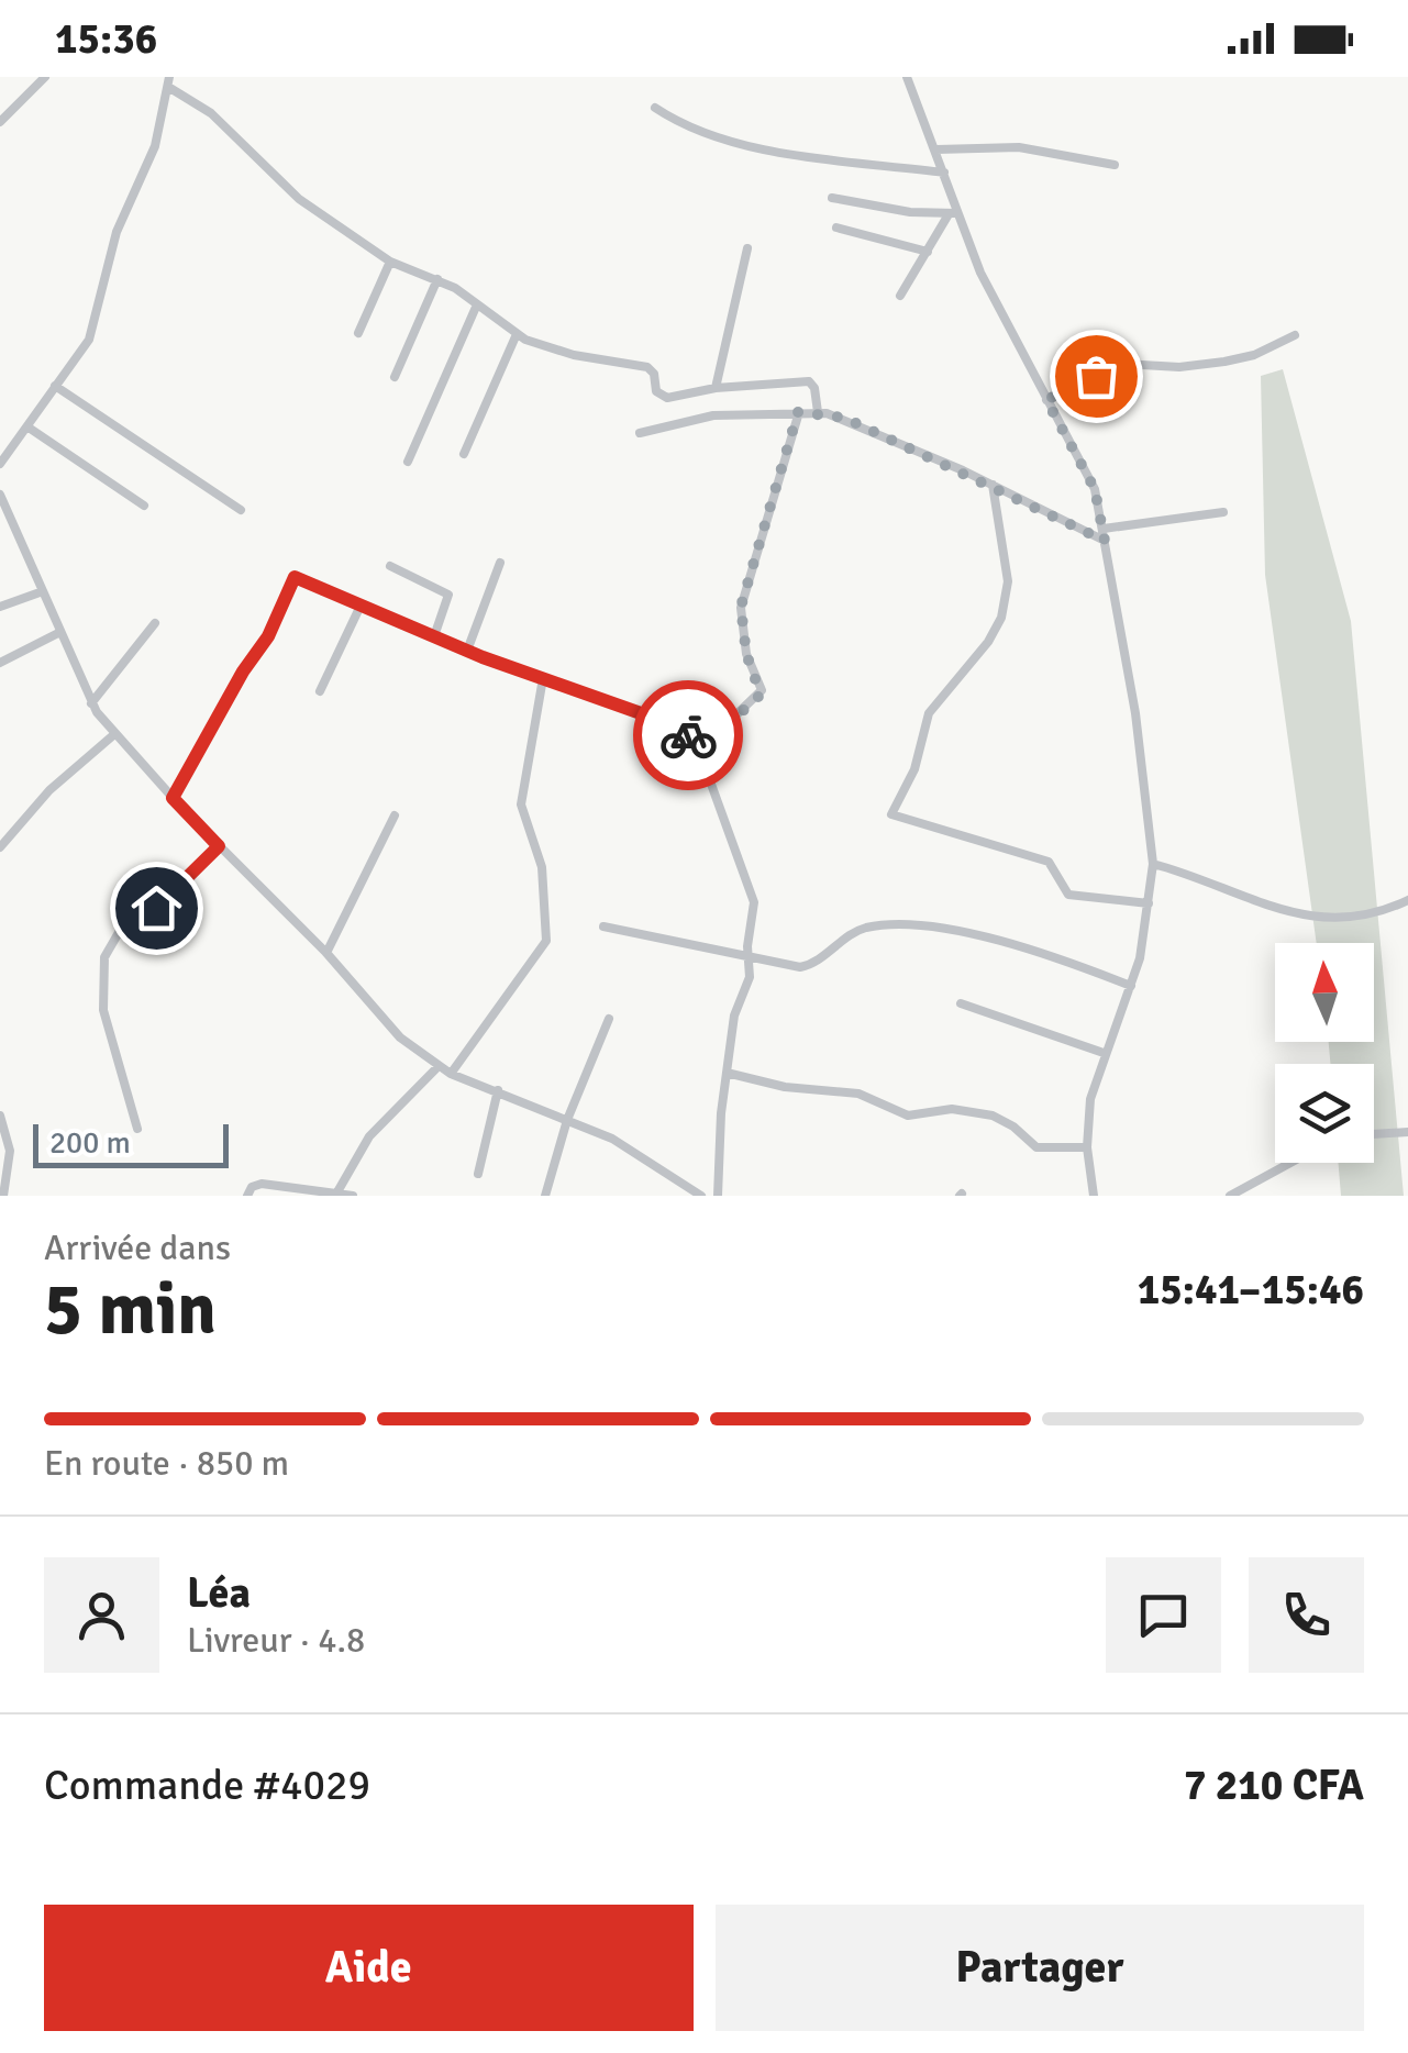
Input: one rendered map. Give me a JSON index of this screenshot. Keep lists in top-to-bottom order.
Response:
{
  "scale_bar": "200 m",
  "north": "top",
  "page": {
    "status": "15:36",
    "scale": "200 m",
    "heading": ["5 min", "Arrivée dans", "15:41–15:46"],
    "panel": [
      "Léa",
      "Livreur · 4.8",
      "Commande #4029",
      "7 210 CFA"
    ],
    "bar": "En route · 850 m",
    "buttons": ["Aide", "Partager"]
  }
}
